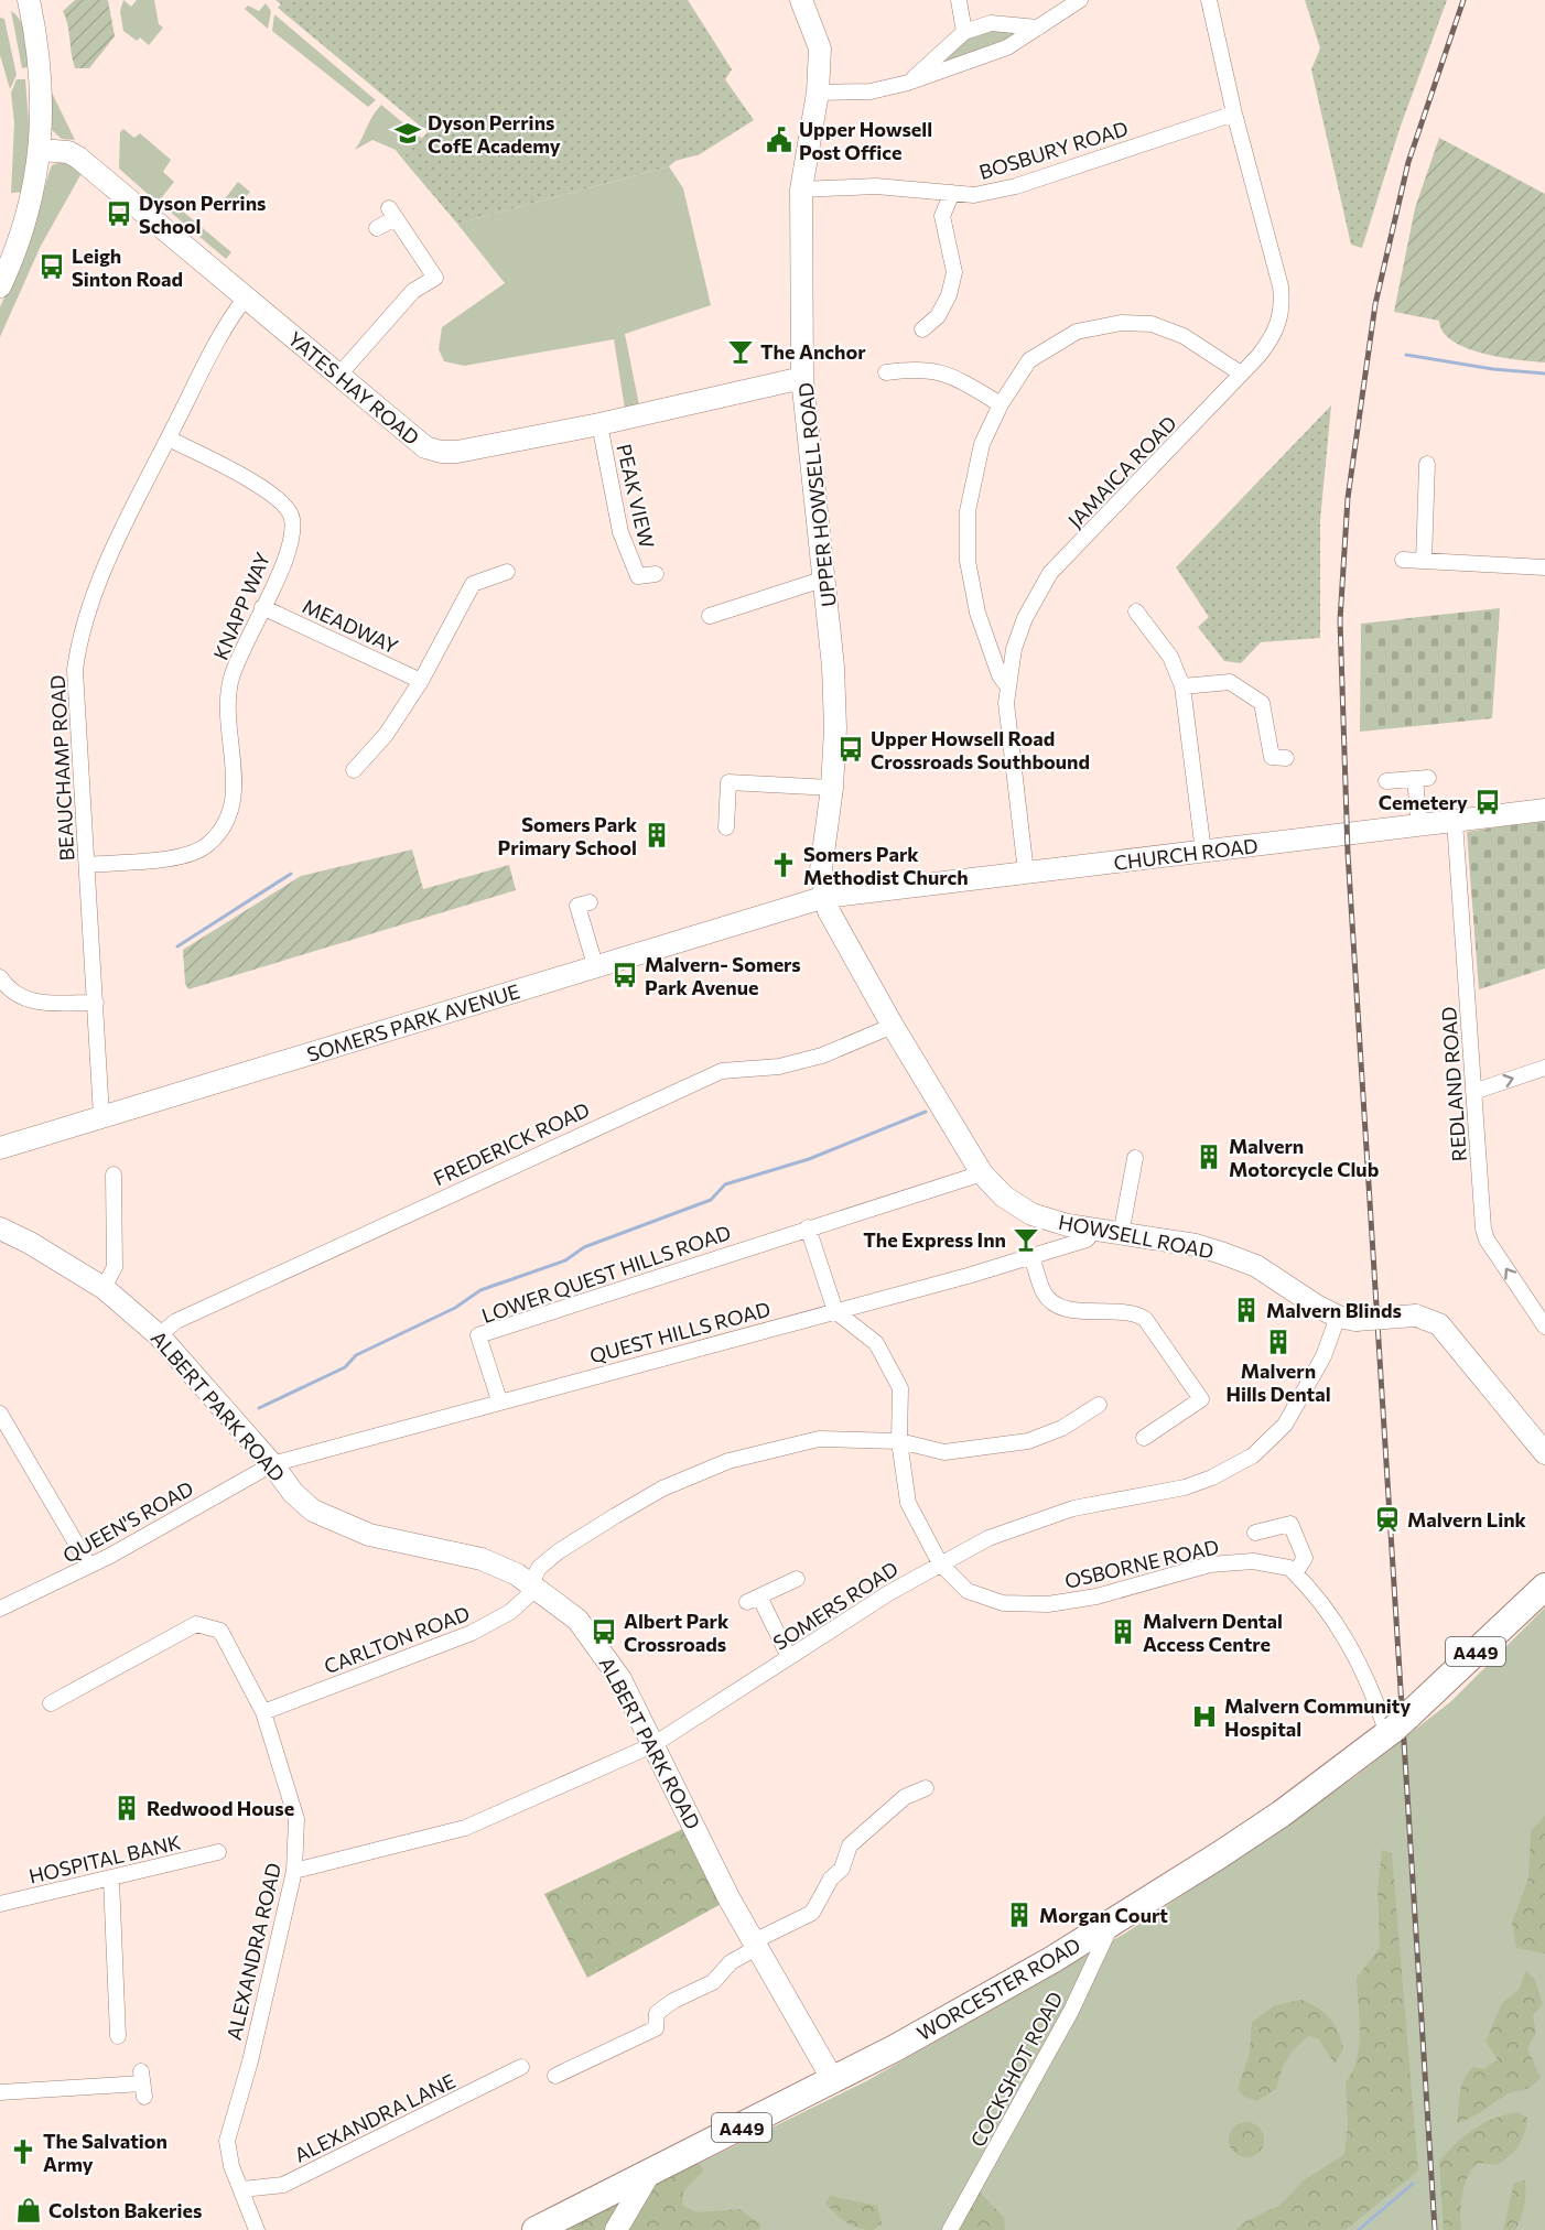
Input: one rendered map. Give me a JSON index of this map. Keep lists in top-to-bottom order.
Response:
{
  "streets": {
    "highway": ["A449", "WORCESTER ROAD"],
    "street": [
      "BOSBURY ROAD",
      "YATES HAY ROAD",
      "JAMAICA ROAD",
      "UPPER HOWSELL ROAD",
      "PEAK VIEW",
      "KNAPP WAY",
      "MEADWAY",
      "BEAUCHAMP ROAD",
      "CHURCH ROAD",
      "SOMERS PARK AVENUE",
      "REDLAND ROAD",
      "FREDERICK ROAD",
      "HOWSELL ROAD",
      "LOWER QUEST HILLS ROAD",
      "QUEST HILLS ROAD",
      "ALBERT PARK ROAD",
      "QUEEN'S ROAD",
      "OSBORNE ROAD",
      "SOMERS ROAD",
      "CARLTON ROAD",
      "HOSPITAL BANK",
      "ALEXANDRA ROAD",
      "COCKSHOT ROAD",
      "ALEXANDRA LANE"
    ]
  },
  "crossings": [
    ["BOSBURY ROAD", "JAMAICA ROAD"],
    ["BOSBURY ROAD", "UPPER HOWSELL ROAD"],
    ["YATES HAY ROAD", "UPPER HOWSELL ROAD"],
    ["YATES HAY ROAD", "PEAK VIEW"],
    ["YATES HAY ROAD", "BEAUCHAMP ROAD"],
    ["JAMAICA ROAD", "CHURCH ROAD"],
    ["UPPER HOWSELL ROAD", "CHURCH ROAD"],
    ["UPPER HOWSELL ROAD", "SOMERS PARK AVENUE"],
    ["UPPER HOWSELL ROAD", "HOWSELL ROAD"],
    ["KNAPP WAY", "MEADWAY"],
    ["KNAPP WAY", "BEAUCHAMP ROAD"],
    ["BEAUCHAMP ROAD", "SOMERS PARK AVENUE"],
    ["CHURCH ROAD", "SOMERS PARK AVENUE"],
    ["CHURCH ROAD", "REDLAND ROAD"],
    ["CHURCH ROAD", "HOWSELL ROAD"],
    ["SOMERS PARK AVENUE", "HOWSELL ROAD"],
    ["FREDERICK ROAD", "HOWSELL ROAD"],
    ["FREDERICK ROAD", "ALBERT PARK ROAD"],
    ["HOWSELL ROAD", "LOWER QUEST HILLS ROAD"],
    ["HOWSELL ROAD", "QUEST HILLS ROAD"],
    ["HOWSELL ROAD", "SOMERS ROAD"],
    ["LOWER QUEST HILLS ROAD", "QUEST HILLS ROAD"],
    ["QUEST HILLS ROAD", "ALBERT PARK ROAD"],
    ["QUEST HILLS ROAD", "QUEEN'S ROAD"],
    ["QUEST HILLS ROAD", "OSBORNE ROAD"],
    ["ALBERT PARK ROAD", "QUEEN'S ROAD"],
    ["ALBERT PARK ROAD", "SOMERS ROAD"],
    ["ALBERT PARK ROAD", "CARLTON ROAD"],
    ["ALBERT PARK ROAD", "WORCESTER ROAD"],
    ["OSBORNE ROAD", "SOMERS ROAD"],
    ["OSBORNE ROAD", "CARLTON ROAD"],
    ["SOMERS ROAD", "ALEXANDRA ROAD"],
    ["CARLTON ROAD", "ALEXANDRA ROAD"],
    ["ALEXANDRA ROAD", "ALEXANDRA LANE"],
    ["WORCESTER ROAD", "COCKSHOT ROAD"]
  ],
  "one_way": ["REDLAND ROAD"],
  "places": {
    "school or university": ["Dyson Perrins CofE Academy"],
    "public building": ["Upper Howsell Post Office"],
    "bus stop": [
      "Dyson Perrins School",
      "Leigh Sinton Road",
      "Upper Howsell Road Crossroads Southbound",
      "Cemetery",
      "Malvern- Somers Park Avenue",
      "Albert Park Crossroads"
    ],
    "bar": ["The Anchor", "The Express Inn"],
    "building": [
      "Somers Park Primary School",
      "Malvern Motorcycle Club",
      "Malvern Blinds",
      "Malvern Hills Dental",
      "Malvern Dental Access Centre",
      "Redwood House",
      "Morgan Court"
    ],
    "church": ["Somers Park Methodist Church", "The Salvation Army"],
    "station": ["Malvern Link"],
    "hospital": ["Malvern Community Hospital"],
    "shop": ["Colston Bakeries"]
  }
}
